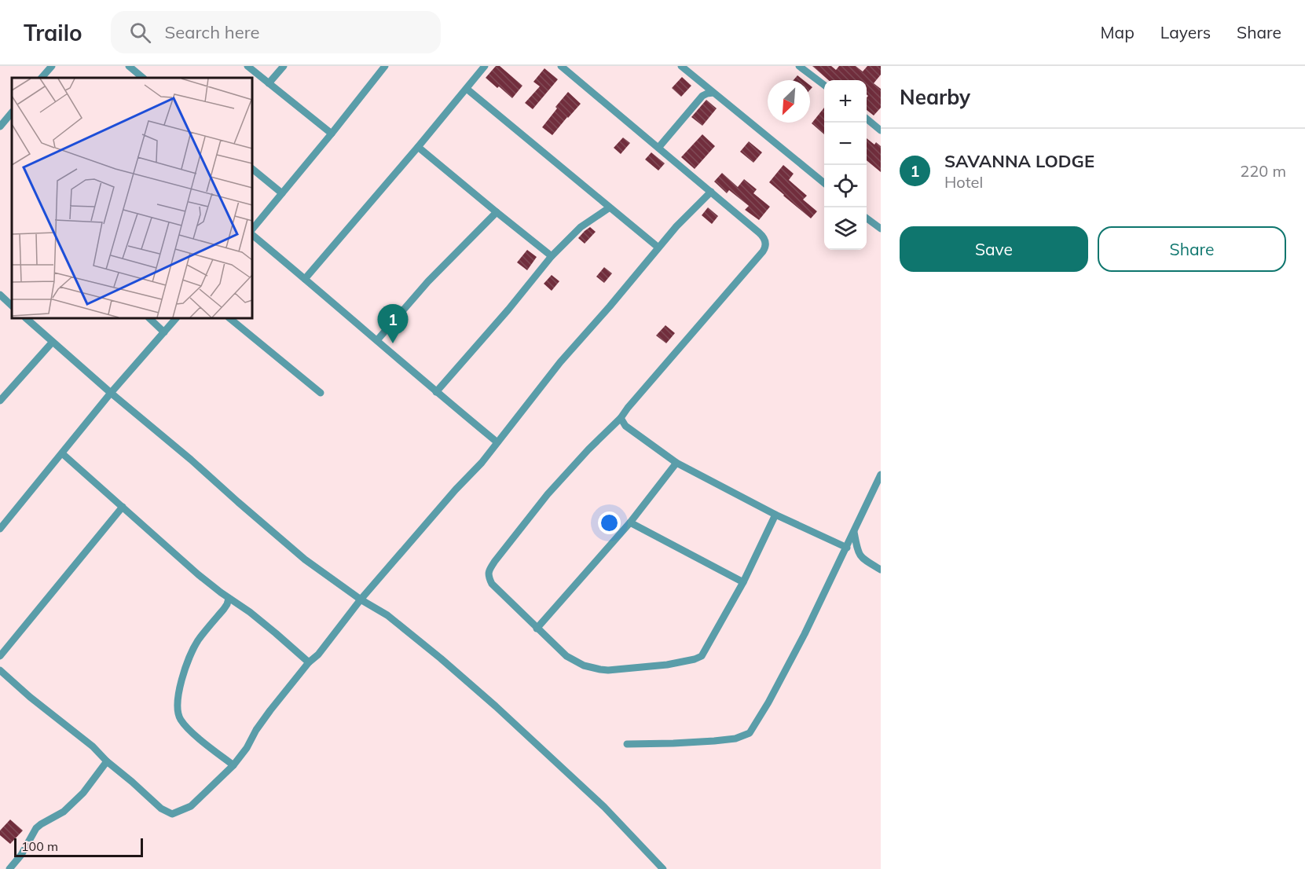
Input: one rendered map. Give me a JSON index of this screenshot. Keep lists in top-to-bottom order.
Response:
{
  "scale_bar": "100 m",
  "north": "bottom left",
  "page": {
    "header": "Trailo",
    "search": "Search here",
    "nav": ["Map", "Layers", "Share"],
    "heading": "Nearby",
    "map_buttons": ["+", "−"],
    "list": [
      {
        "mark": "1",
        "name": "SAVANNA LODGE",
        "note": "Hotel",
        "value": "220 m"
      }
    ],
    "buttons": ["Save", "Share"],
    "pins": "1",
    "scale": "100 m"
  }
}
